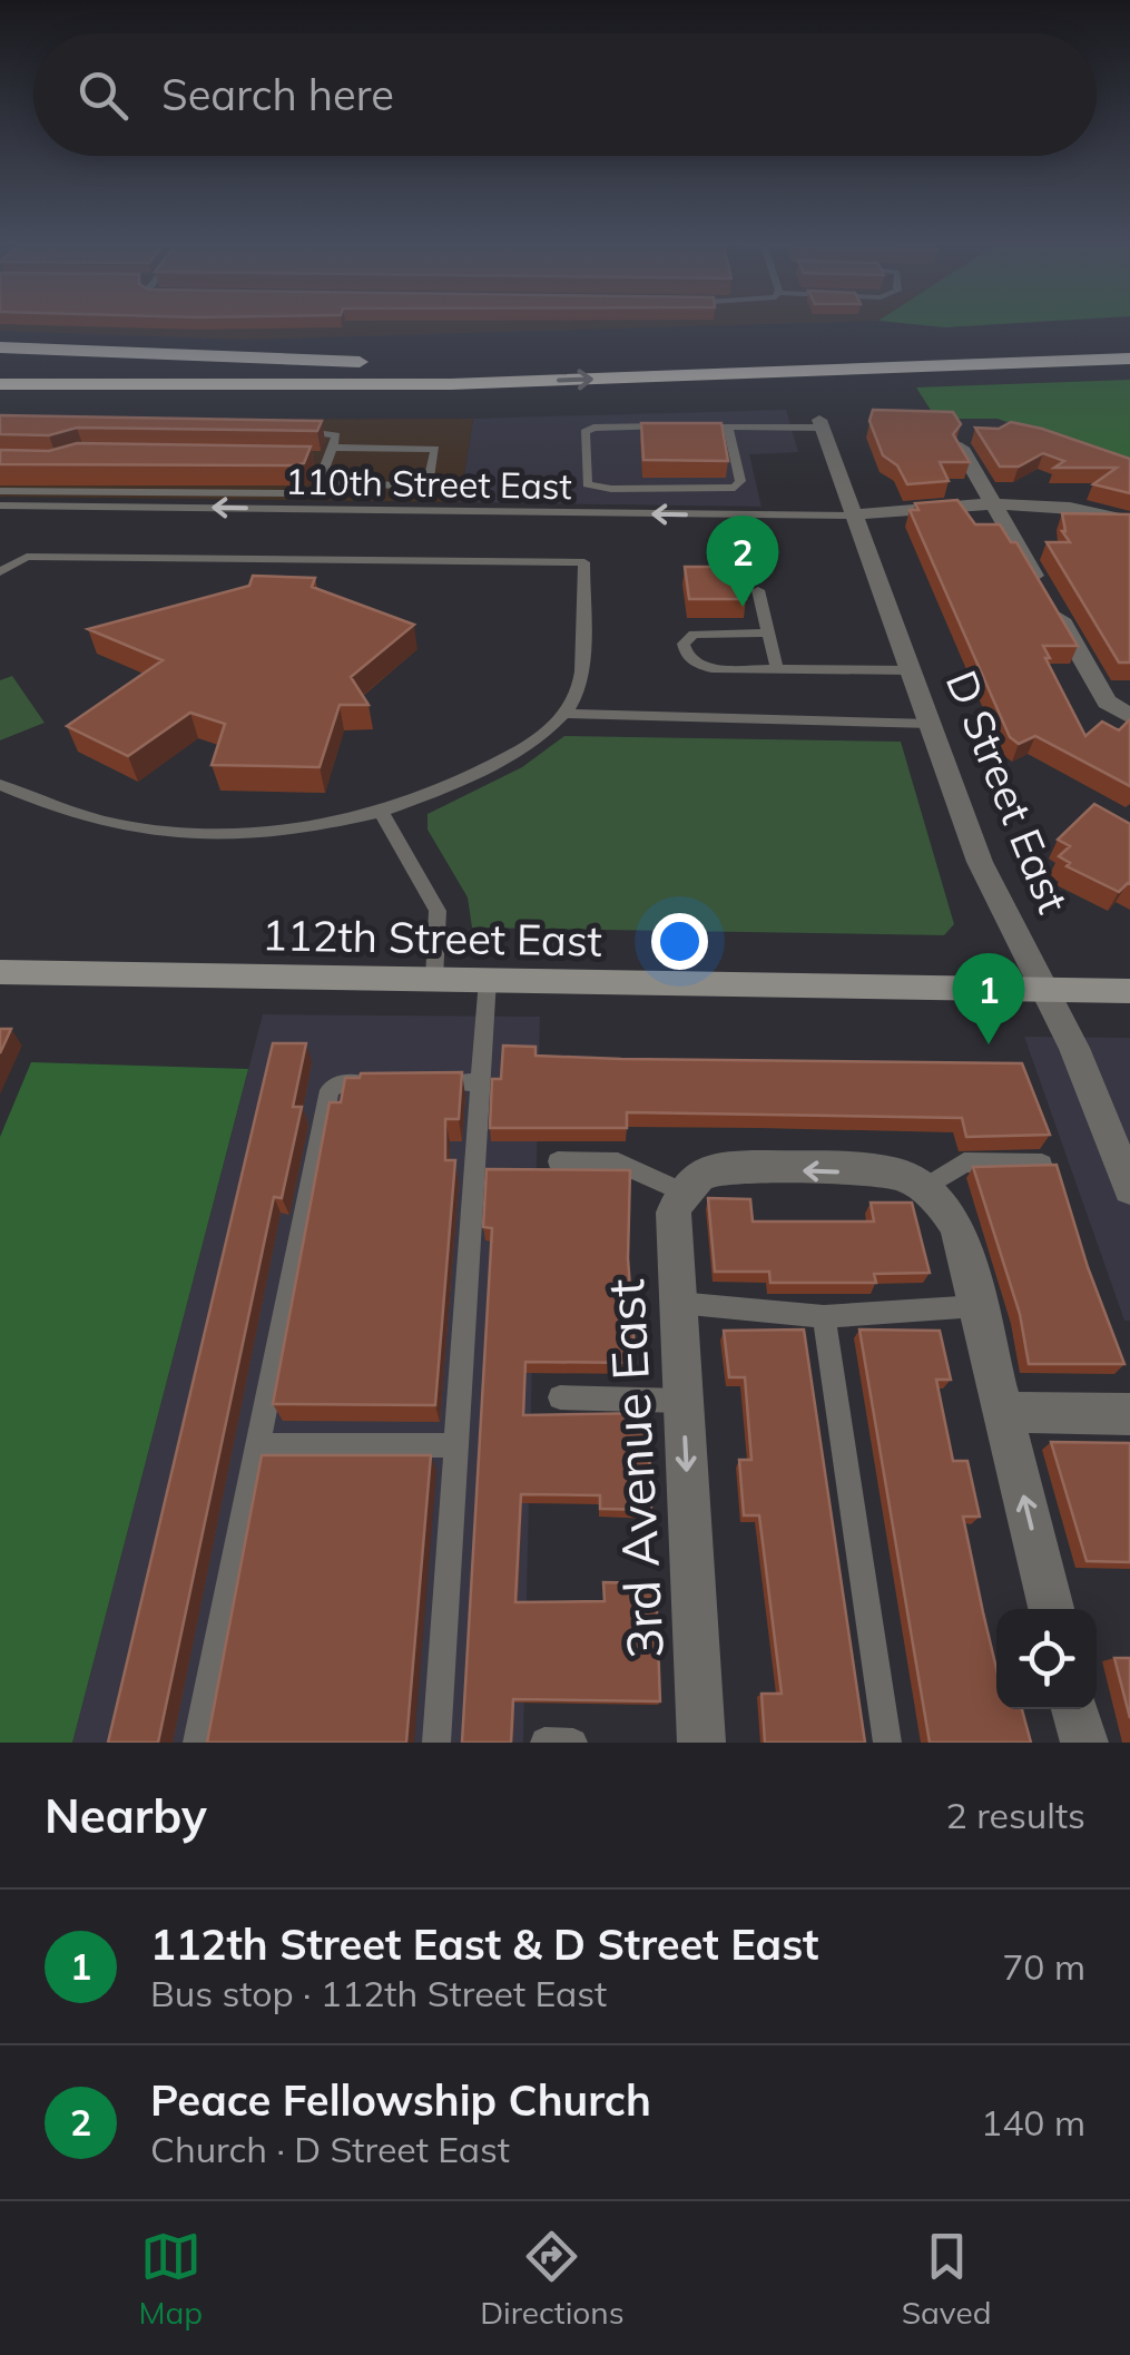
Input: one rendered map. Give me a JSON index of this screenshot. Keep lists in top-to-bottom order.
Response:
{
  "streets": {
    "main road": ["112th Street East"],
    "street": ["D Street East", "3rd Avenue East"],
    "lane": ["110th Street East"]
  },
  "crossings": [
    ["110th Street East", "D Street East"],
    ["D Street East", "112th Street East"]
  ],
  "one_way": ["3rd Avenue East"],
  "page": {
    "search": "Search here",
    "pins": ["2", "1"],
    "heading": ["Nearby", "2 results"],
    "list": [
      {
        "mark": "1",
        "name": "112th Street East & D Street East",
        "note": "Bus stop · 112th Street East",
        "value": "70 m"
      },
      {
        "mark": "2",
        "name": "Peace Fellowship Church",
        "note": "Church · D Street East",
        "value": "140 m"
      }
    ],
    "nav": ["Map", "Directions", "Saved"]
  }
}
